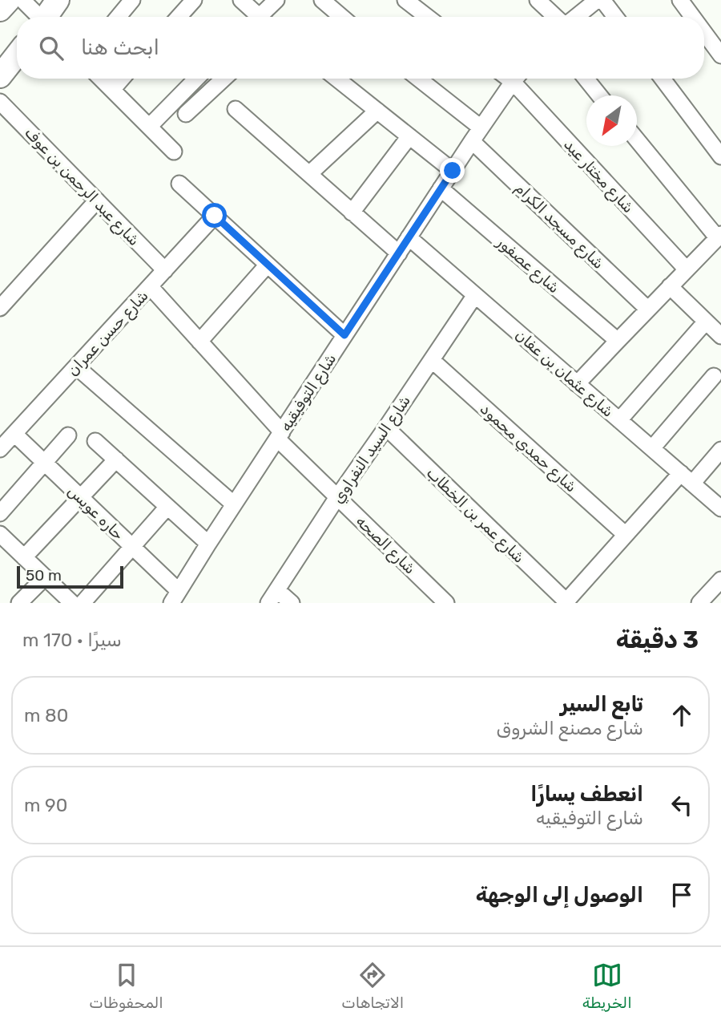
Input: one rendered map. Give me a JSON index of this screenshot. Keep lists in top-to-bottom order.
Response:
{
  "streets": {
    "street": [
      "شارع مختار عيد",
      "شارع عبد الرحمن بن عوف",
      "شارع مسجد الكرام",
      "شارع عصفور",
      "شارع حسن عمران",
      "شارع عثمان بن عفان",
      "شارع التوفيقيه",
      "شارع حمدي محمود",
      "شارع السيد النفراوي",
      "حاره عويس",
      "شارع عمر بن الخطاب",
      "شارع الصحه"
    ]
  },
  "crossings": [
    ["شارع عبد الرحمن بن عوف", "شارع حسن عمران"],
    ["شارع مسجد الكرام", "شارع التوفيقيه"],
    ["شارع عصفور", "شارع التوفيقيه"],
    ["شارع حسن عمران", "حاره عويس"],
    ["شارع حسن عمران", "شارع الصحه"],
    ["شارع عثمان بن عفان", "شارع التوفيقيه"],
    ["شارع عثمان بن عفان", "شارع السيد النفراوي"],
    ["شارع التوفيقيه", "حاره عويس"],
    ["شارع التوفيقيه", "شارع الصحه"],
    ["شارع حمدي محمود", "شارع السيد النفراوي"],
    ["شارع السيد النفراوي", "شارع عمر بن الخطاب"],
    ["شارع السيد النفراوي", "شارع الصحه"]
  ],
  "scale_bar": "50 m",
  "north": "bottom left",
  "page": {
    "search": "ابحث هنا",
    "scale": "50 m",
    "heading": ["3 دقيقة", "سيرًا · 170 m"],
    "list": [
      ["تابع السير", "شارع مصنع الشروق", "80 m"],
      ["انعطف يسارًا", "شارع التوفيقيه", "90 m"],
      "الوصول إلى الوجهة"
    ],
    "nav": ["الخريطة", "الاتجاهات", "المحفوظات"]
  }
}
